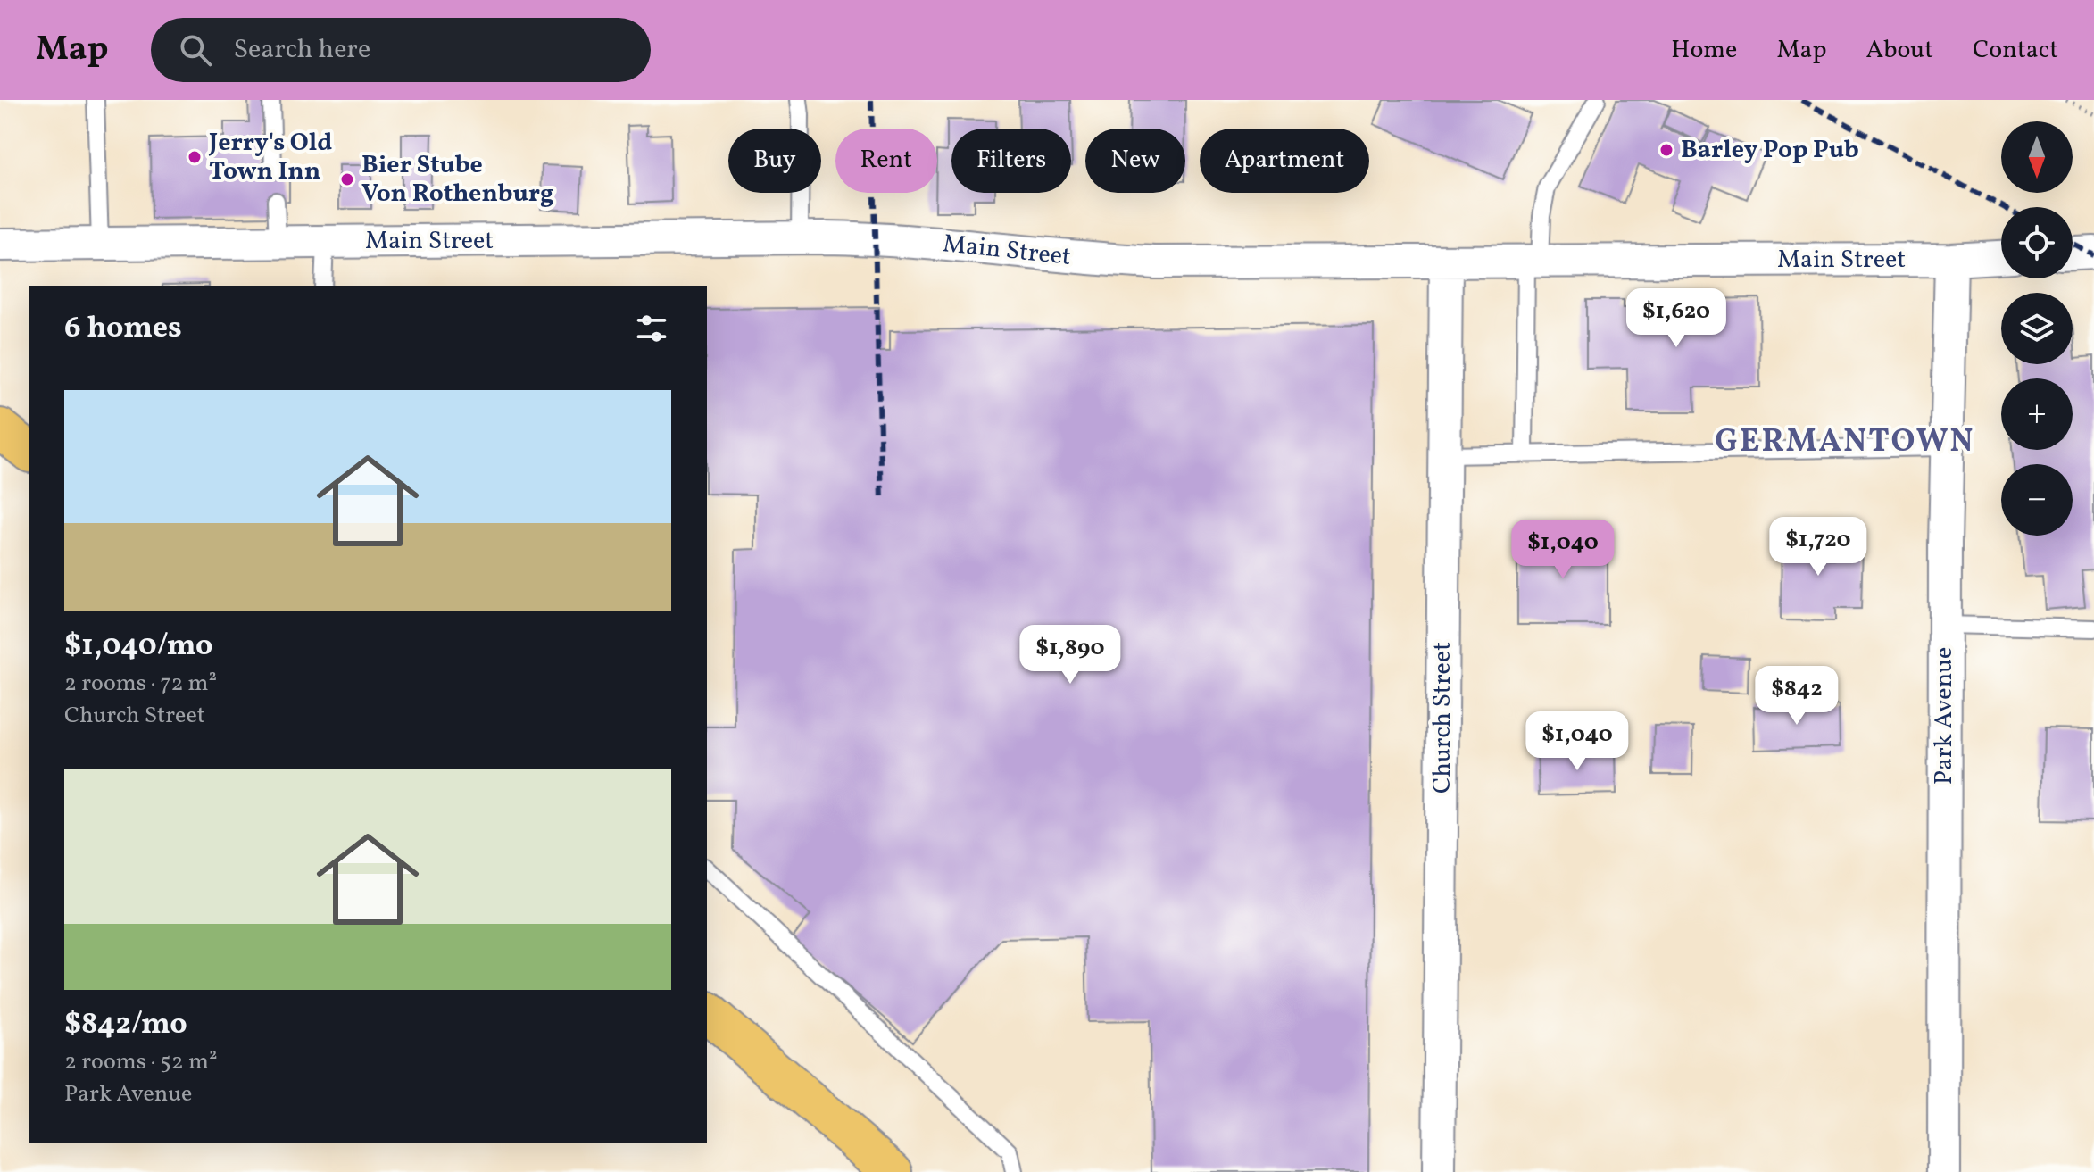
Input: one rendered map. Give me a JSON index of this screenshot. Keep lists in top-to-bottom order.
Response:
{
  "streets": {
    "street": ["Main Street", "Park Avenue", "Church Street"]
  },
  "crossings": [
    ["Main Street", "Park Avenue"],
    ["Main Street", "Church Street"]
  ],
  "districts": ["GERMANTOWN"],
  "places": ["Barley Pop Pub", "Jerry's Old Town Inn", "Bier Stube Von Rothenburg"],
  "north": "bottom",
  "page": {
    "header": "Map",
    "search": "Search here",
    "nav": [
      "Home",
      "Map",
      "About",
      "Contact"
    ],
    "map_buttons": ["+", "−"],
    "chip": [
      "Buy",
      "Rent",
      "Filters",
      "New",
      "Apartment"
    ],
    "heading": "6 homes",
    "price": [
      "$1,620",
      "$1,720",
      "$1,040",
      "$1,890",
      "$842",
      "$1,040"
    ],
    "list": [
      {
        "name": "$1,040/mo",
        "note": "2 rooms · 72 m² · Church Street"
      },
      {
        "name": "$842/mo",
        "note": "2 rooms · 52 m² · Park Avenue"
      }
    ]
  }
}
